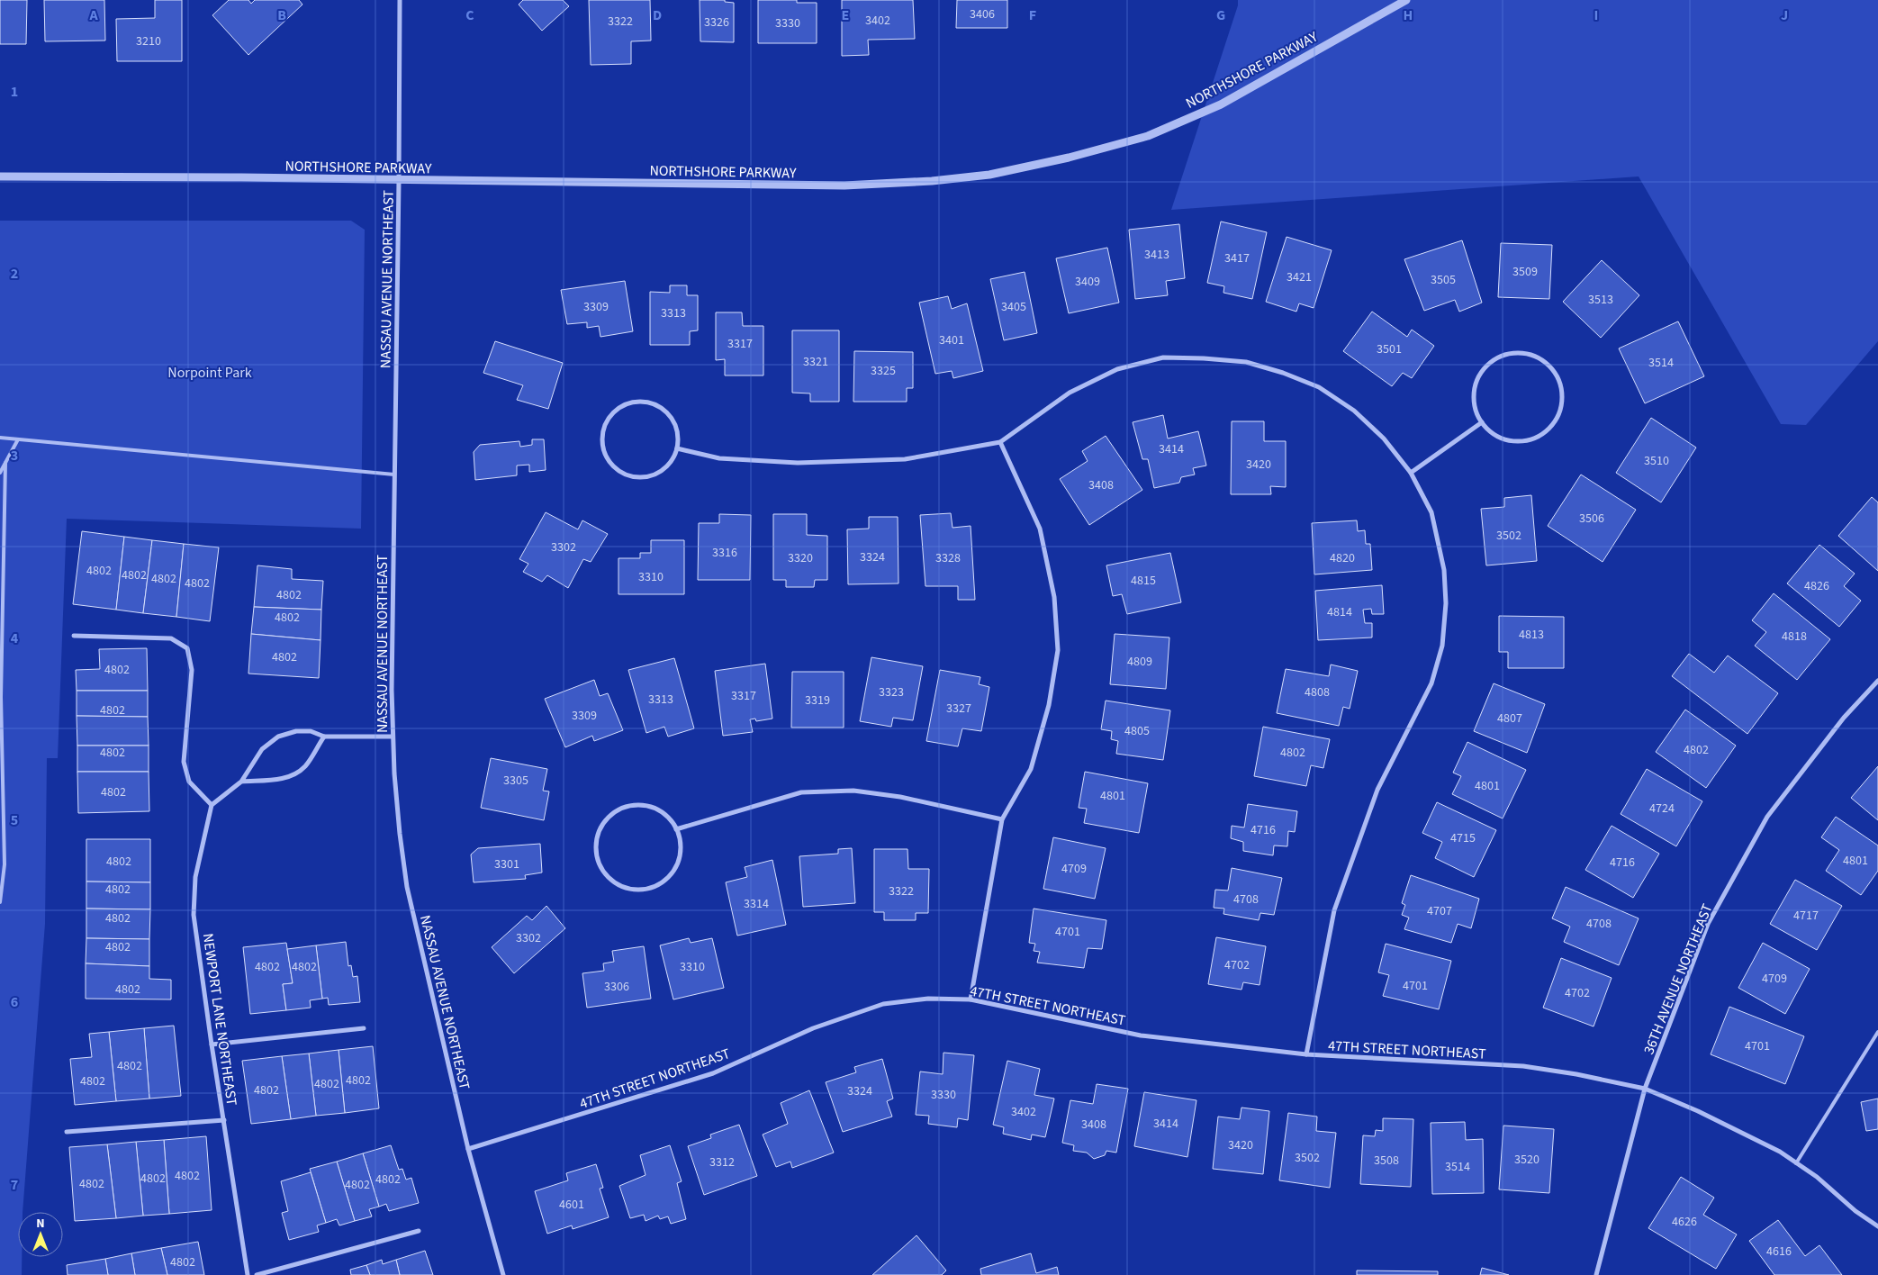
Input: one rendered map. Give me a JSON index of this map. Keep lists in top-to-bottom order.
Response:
{
  "streets": {
    "street": [
      "NORTHSHORE PARKWAY",
      "NASSAU AVENUE NORTHEAST",
      "36TH AVENUE NORTHEAST",
      "47TH STREET NORTHEAST",
      "NEWPORT LANE NORTHEAST"
    ]
  },
  "crossings": [
    ["NORTHSHORE PARKWAY", "NASSAU AVENUE NORTHEAST"],
    ["NASSAU AVENUE NORTHEAST", "47TH STREET NORTHEAST"],
    ["36TH AVENUE NORTHEAST", "47TH STREET NORTHEAST"]
  ],
  "parks": ["Norpoint Park"],
  "house_numbers": [
    "3406",
    "3402",
    "3322",
    "3326",
    "3330",
    "3210",
    "3413",
    "3417",
    "3509",
    "3421",
    "3505",
    "3409",
    "3513",
    "3309",
    "3405",
    "3313",
    "3401",
    "3317",
    "3501",
    "3321",
    "3514",
    "3325",
    "3414",
    "3510",
    "3420",
    "3408",
    "3506",
    "3502",
    "3302",
    "3316",
    "3324",
    "3320",
    "3328",
    "4820",
    "4802",
    "4802",
    "3310",
    "4802",
    "4815",
    "4802",
    "4826",
    "4802",
    "4814",
    "4802",
    "4813",
    "4818",
    "4802",
    "4809",
    "4802",
    "3323",
    "4808",
    "3317",
    "3313",
    "3319",
    "3327",
    "4802",
    "3309",
    "4807",
    "4805",
    "4802",
    "4802",
    "4802",
    "3305",
    "4801",
    "4802",
    "4801",
    "4724",
    "4716",
    "4715",
    "4801",
    "4802",
    "4716",
    "3301",
    "4709",
    "4802",
    "3322",
    "4708",
    "3314",
    "4707",
    "4717",
    "4802",
    "4708",
    "4701",
    "3302",
    "4802",
    "4702",
    "4802",
    "4802",
    "3310",
    "4709",
    "4701",
    "3306",
    "4802",
    "4702",
    "4701",
    "4802",
    "4802",
    "4802",
    "4802",
    "4802",
    "3324",
    "3330",
    "3402",
    "3414",
    "3408",
    "3420",
    "3502",
    "3520",
    "3508",
    "3312",
    "3514",
    "4802",
    "4802",
    "4802",
    "4802",
    "4802",
    "4601",
    "4626",
    "4616",
    "4802"
  ],
  "north": "top",
  "grid": {
    "columns": [
      "A",
      "B",
      "C",
      "D",
      "E",
      "F",
      "G",
      "H",
      "I",
      "J"
    ],
    "rows": [
      "1",
      "2",
      "3",
      "4",
      "5",
      "6",
      "7"
    ]
  }
}
